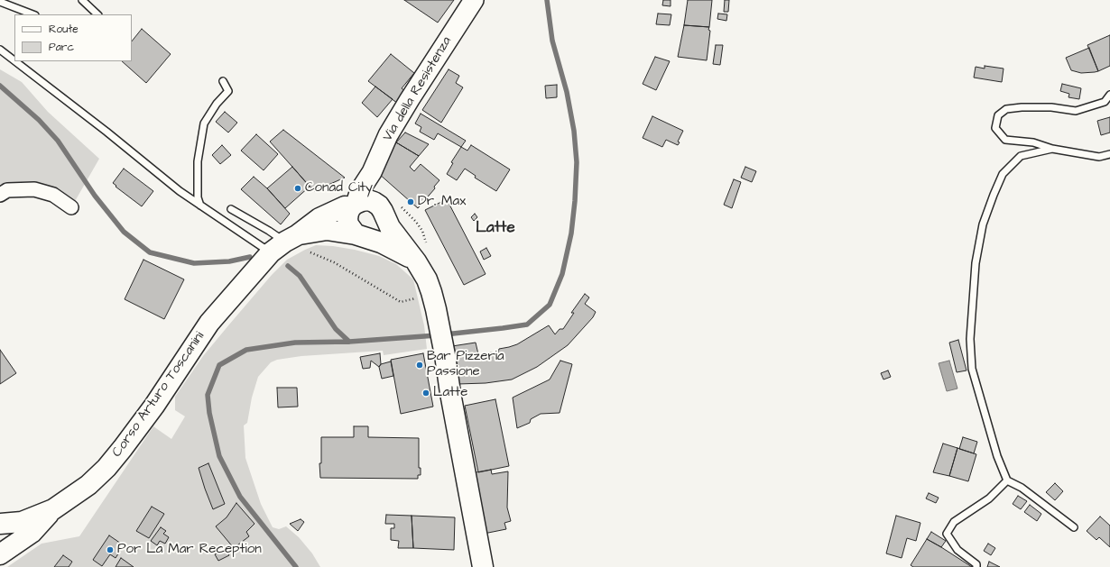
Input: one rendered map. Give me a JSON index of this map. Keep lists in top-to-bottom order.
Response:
{
  "streets": {
    "main road": ["Corso Arturo Toscanini"],
    "street": ["Via della Resistenza"]
  },
  "crossings": [
    ["Via della Resistenza", "Corso Arturo Toscanini"]
  ],
  "districts": ["Latte"],
  "places": [
    "Conad City",
    "Dr. Max",
    "Bar Pizzeria Passione",
    "Latte",
    "Por La Mar Reception"
  ],
  "legend": ["Route", "Parc"]
}
